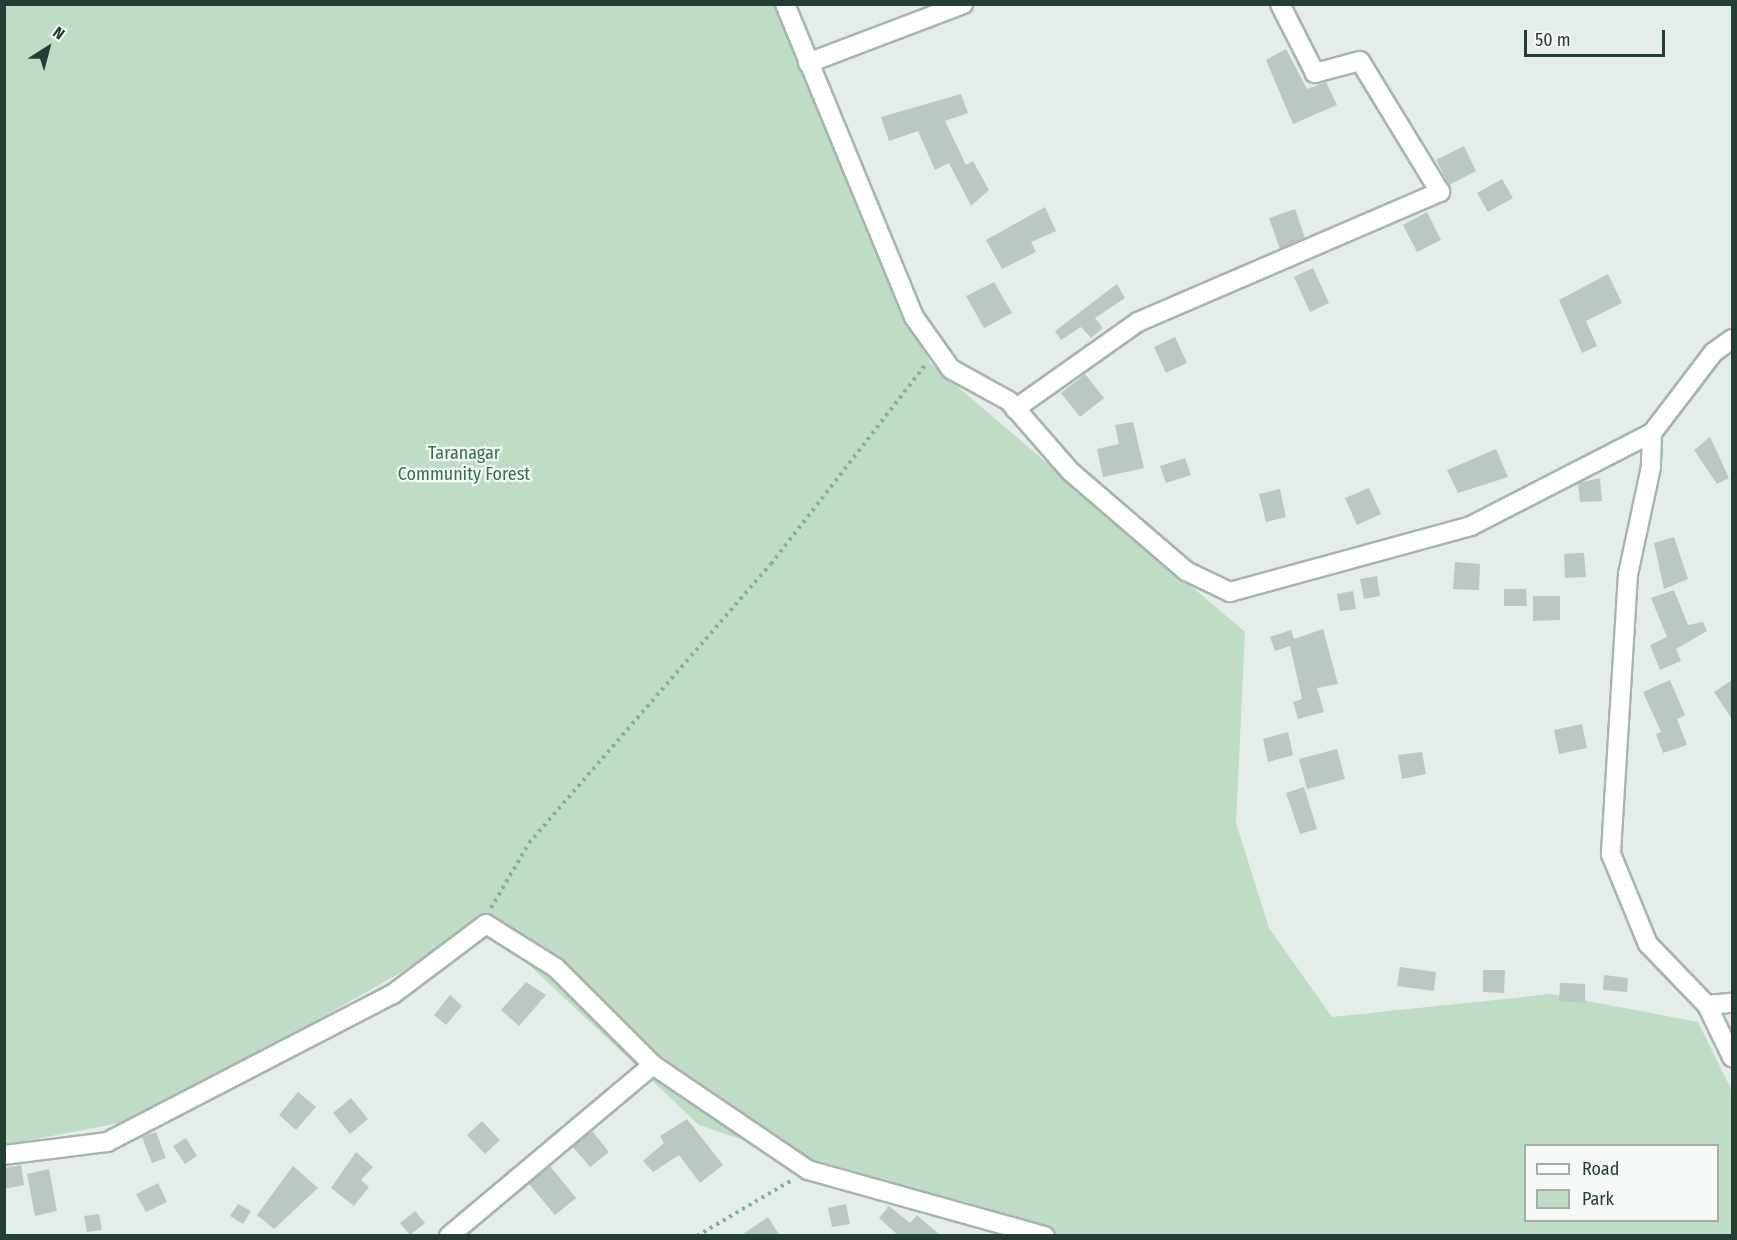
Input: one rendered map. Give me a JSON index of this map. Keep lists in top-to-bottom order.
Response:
{
  "parks": ["Taranagar Community Forest"],
  "legend": ["Road", "Park"],
  "scale_bar": "50 m",
  "north": "top right"
}
